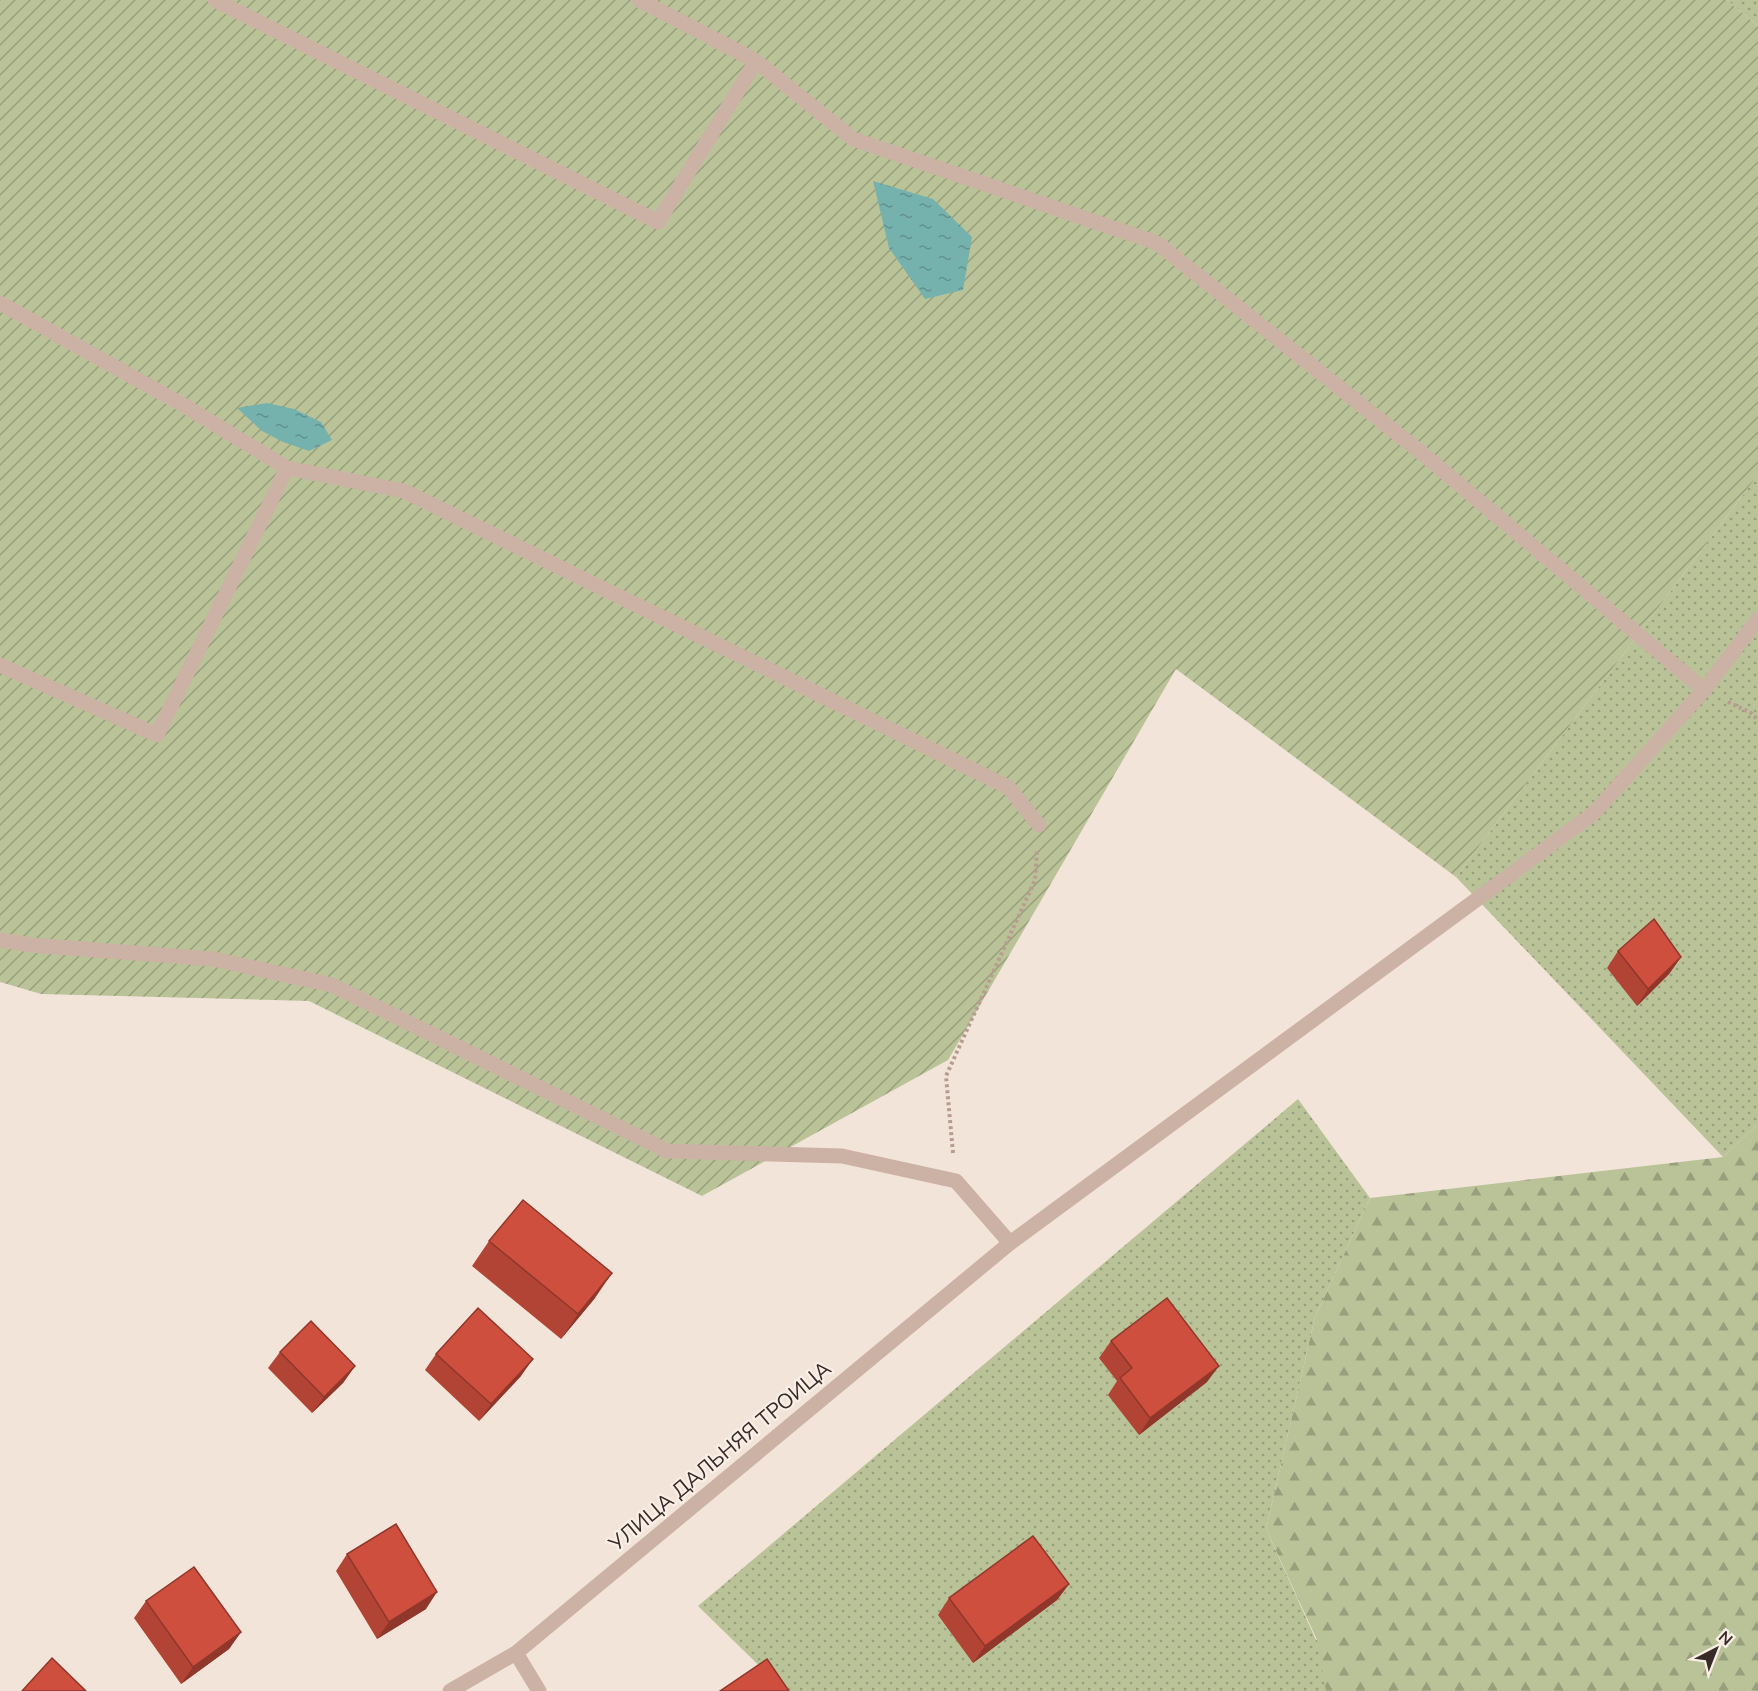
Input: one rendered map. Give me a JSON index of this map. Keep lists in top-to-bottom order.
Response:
{
  "streets": {
    "street": ["УЛИЦА ДАЛЬНЯЯ ТРОИЦА"]
  },
  "north": "top right"
}
